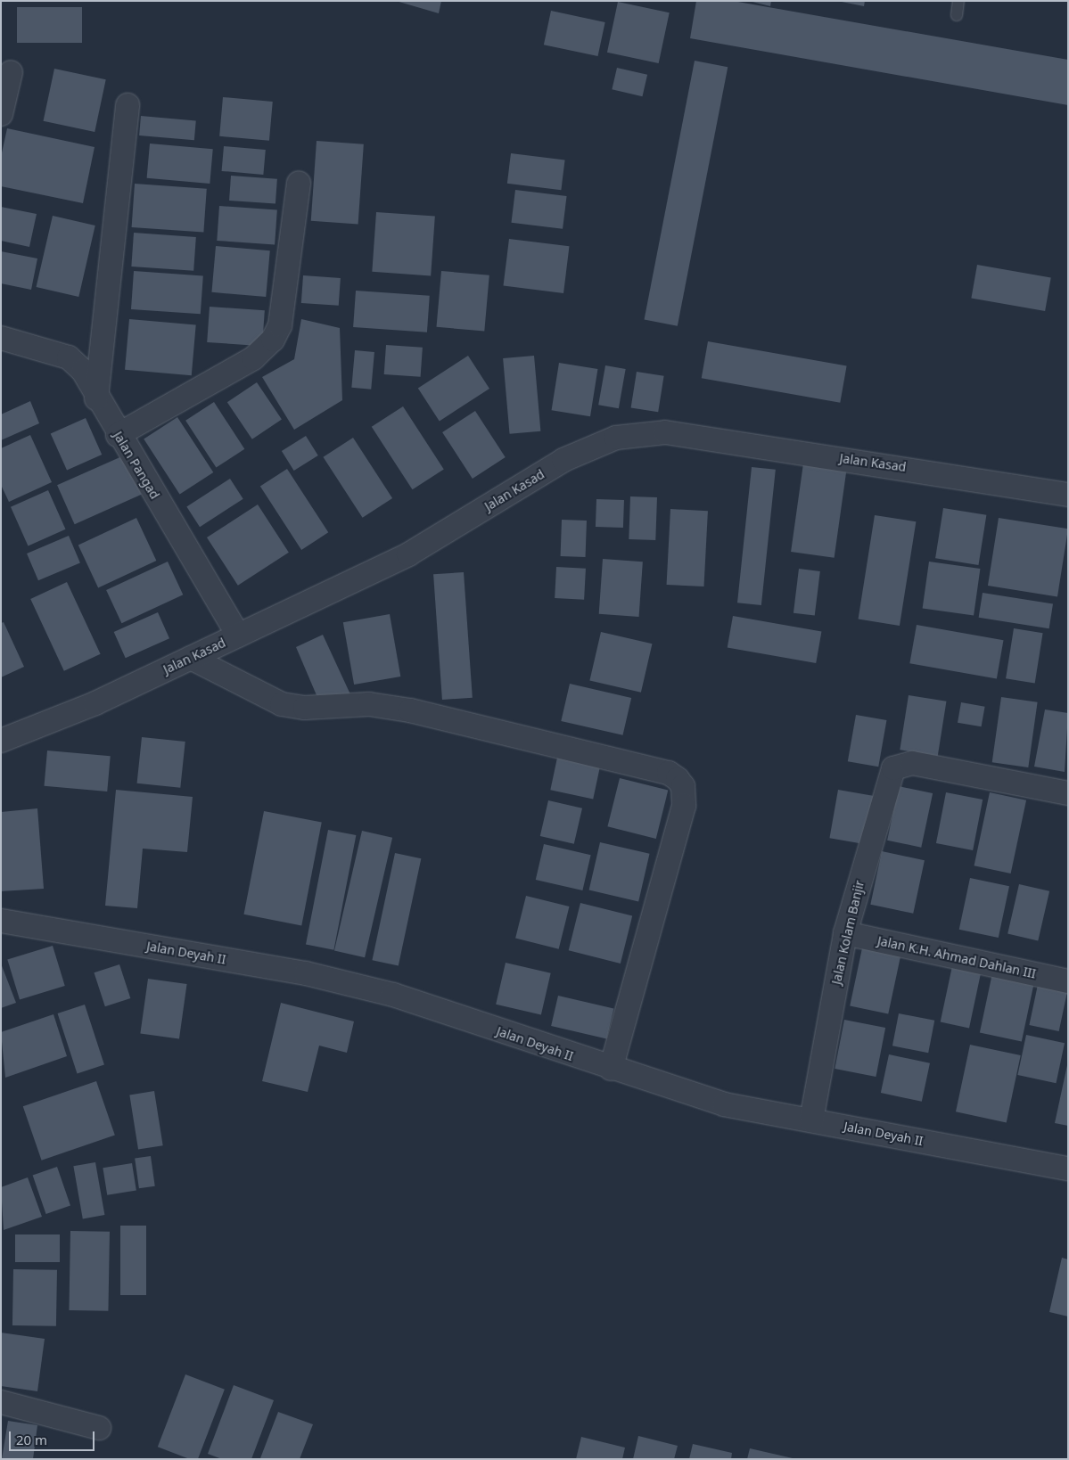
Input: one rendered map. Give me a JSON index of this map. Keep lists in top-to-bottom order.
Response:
{
  "streets": {
    "street": [
      "Jalan Kasad",
      "Jalan Pangad",
      "Jalan Kolam Banjir",
      "Jalan Deyah II",
      "Jalan K.H. Ahmad Dahlan III"
    ]
  },
  "crossings": [
    ["Jalan Kasad", "Jalan Pangad"],
    ["Jalan Kolam Banjir", "Jalan Deyah II"],
    ["Jalan Kolam Banjir", "Jalan K.H. Ahmad Dahlan III"]
  ],
  "scale_bar": "20 m"
}
